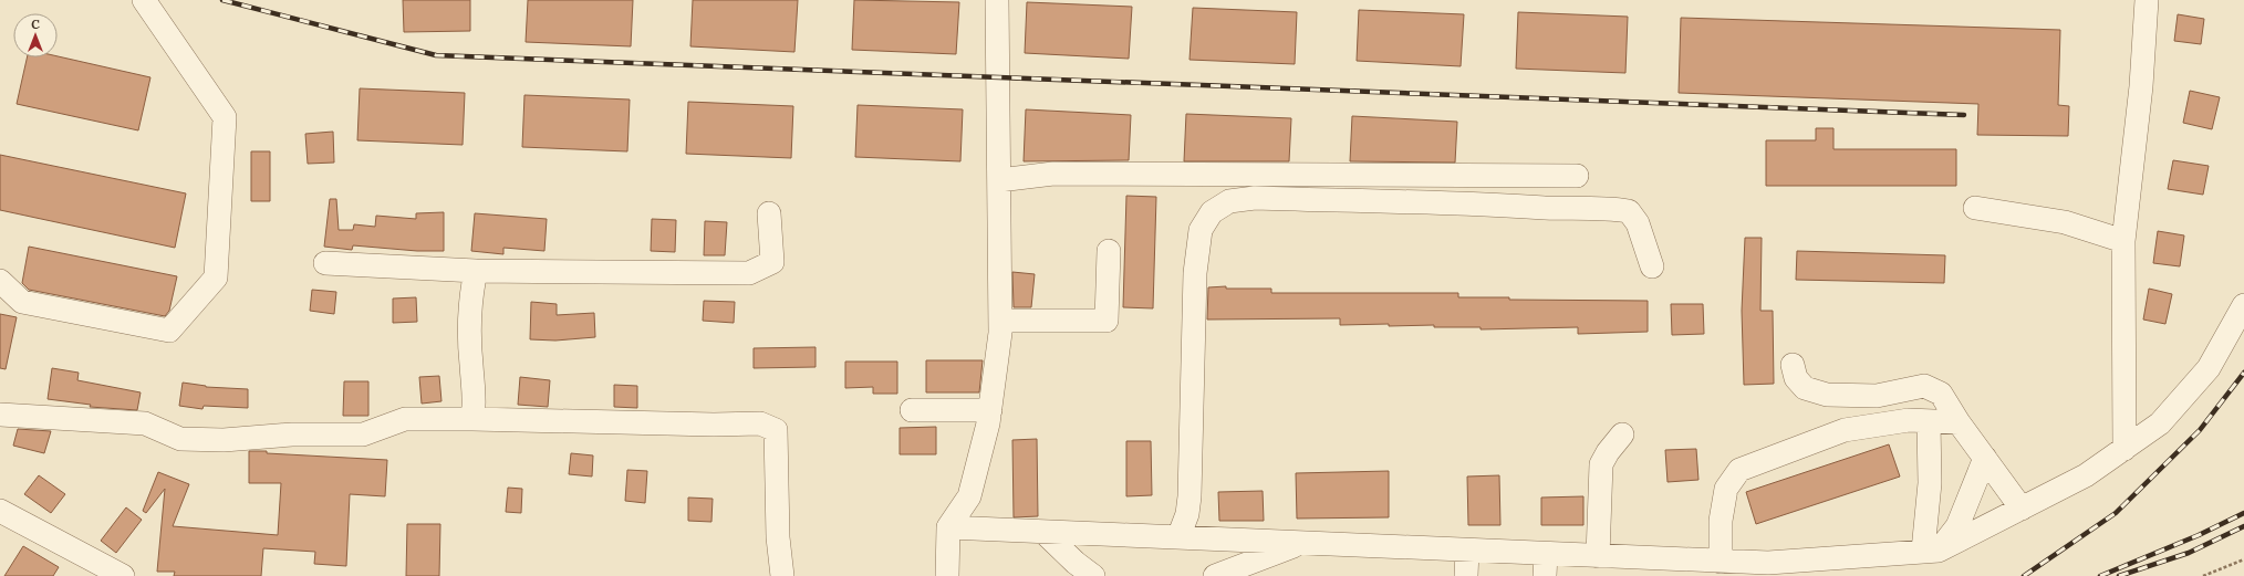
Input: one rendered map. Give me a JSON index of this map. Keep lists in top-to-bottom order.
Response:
{
  "north": "top"
}
